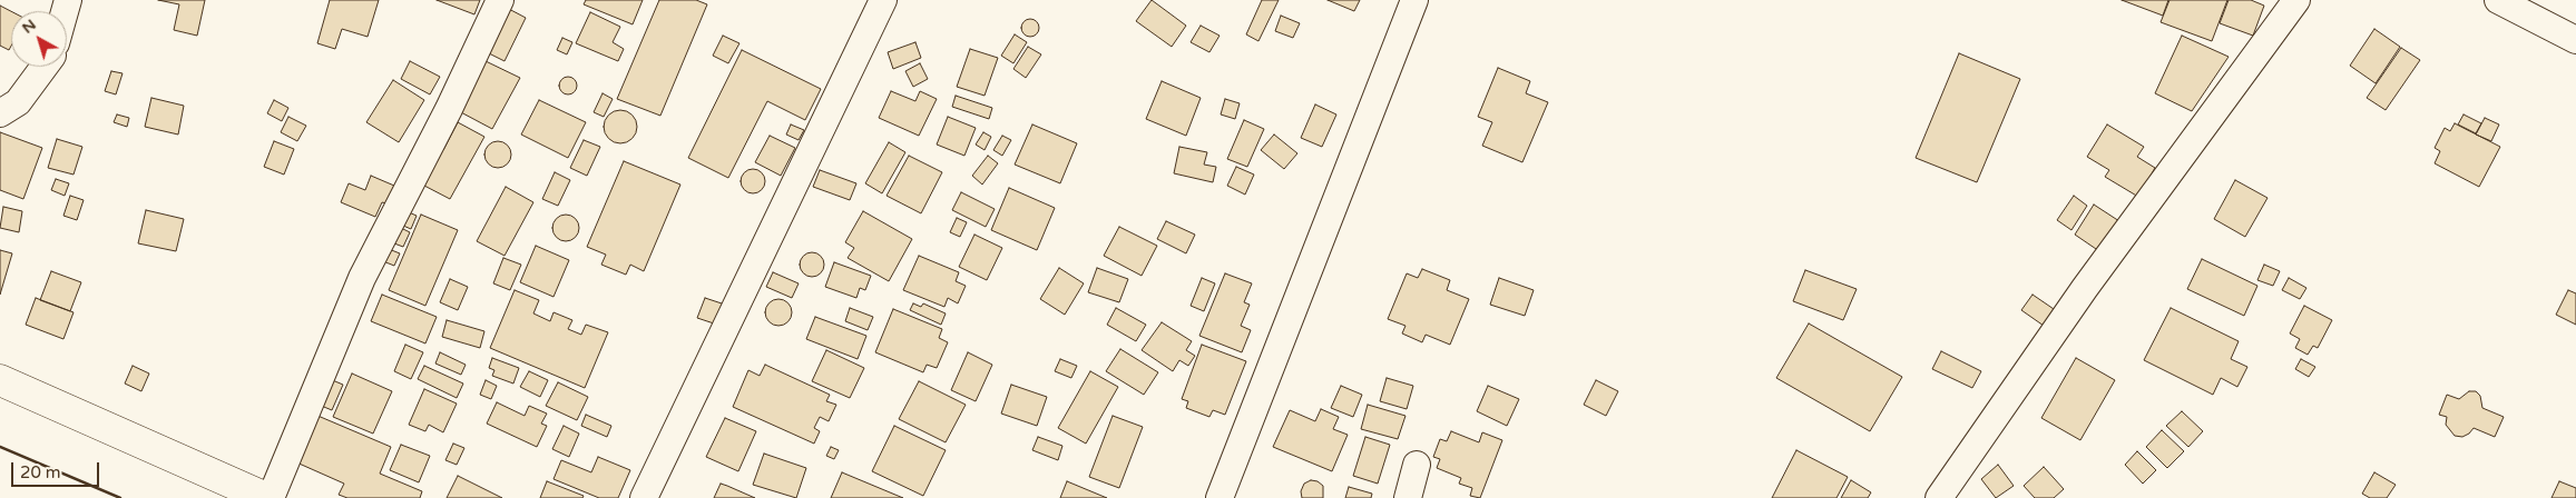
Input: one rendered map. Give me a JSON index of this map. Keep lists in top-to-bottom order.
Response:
{
  "scale_bar": "20 m",
  "north": "top left"
}
